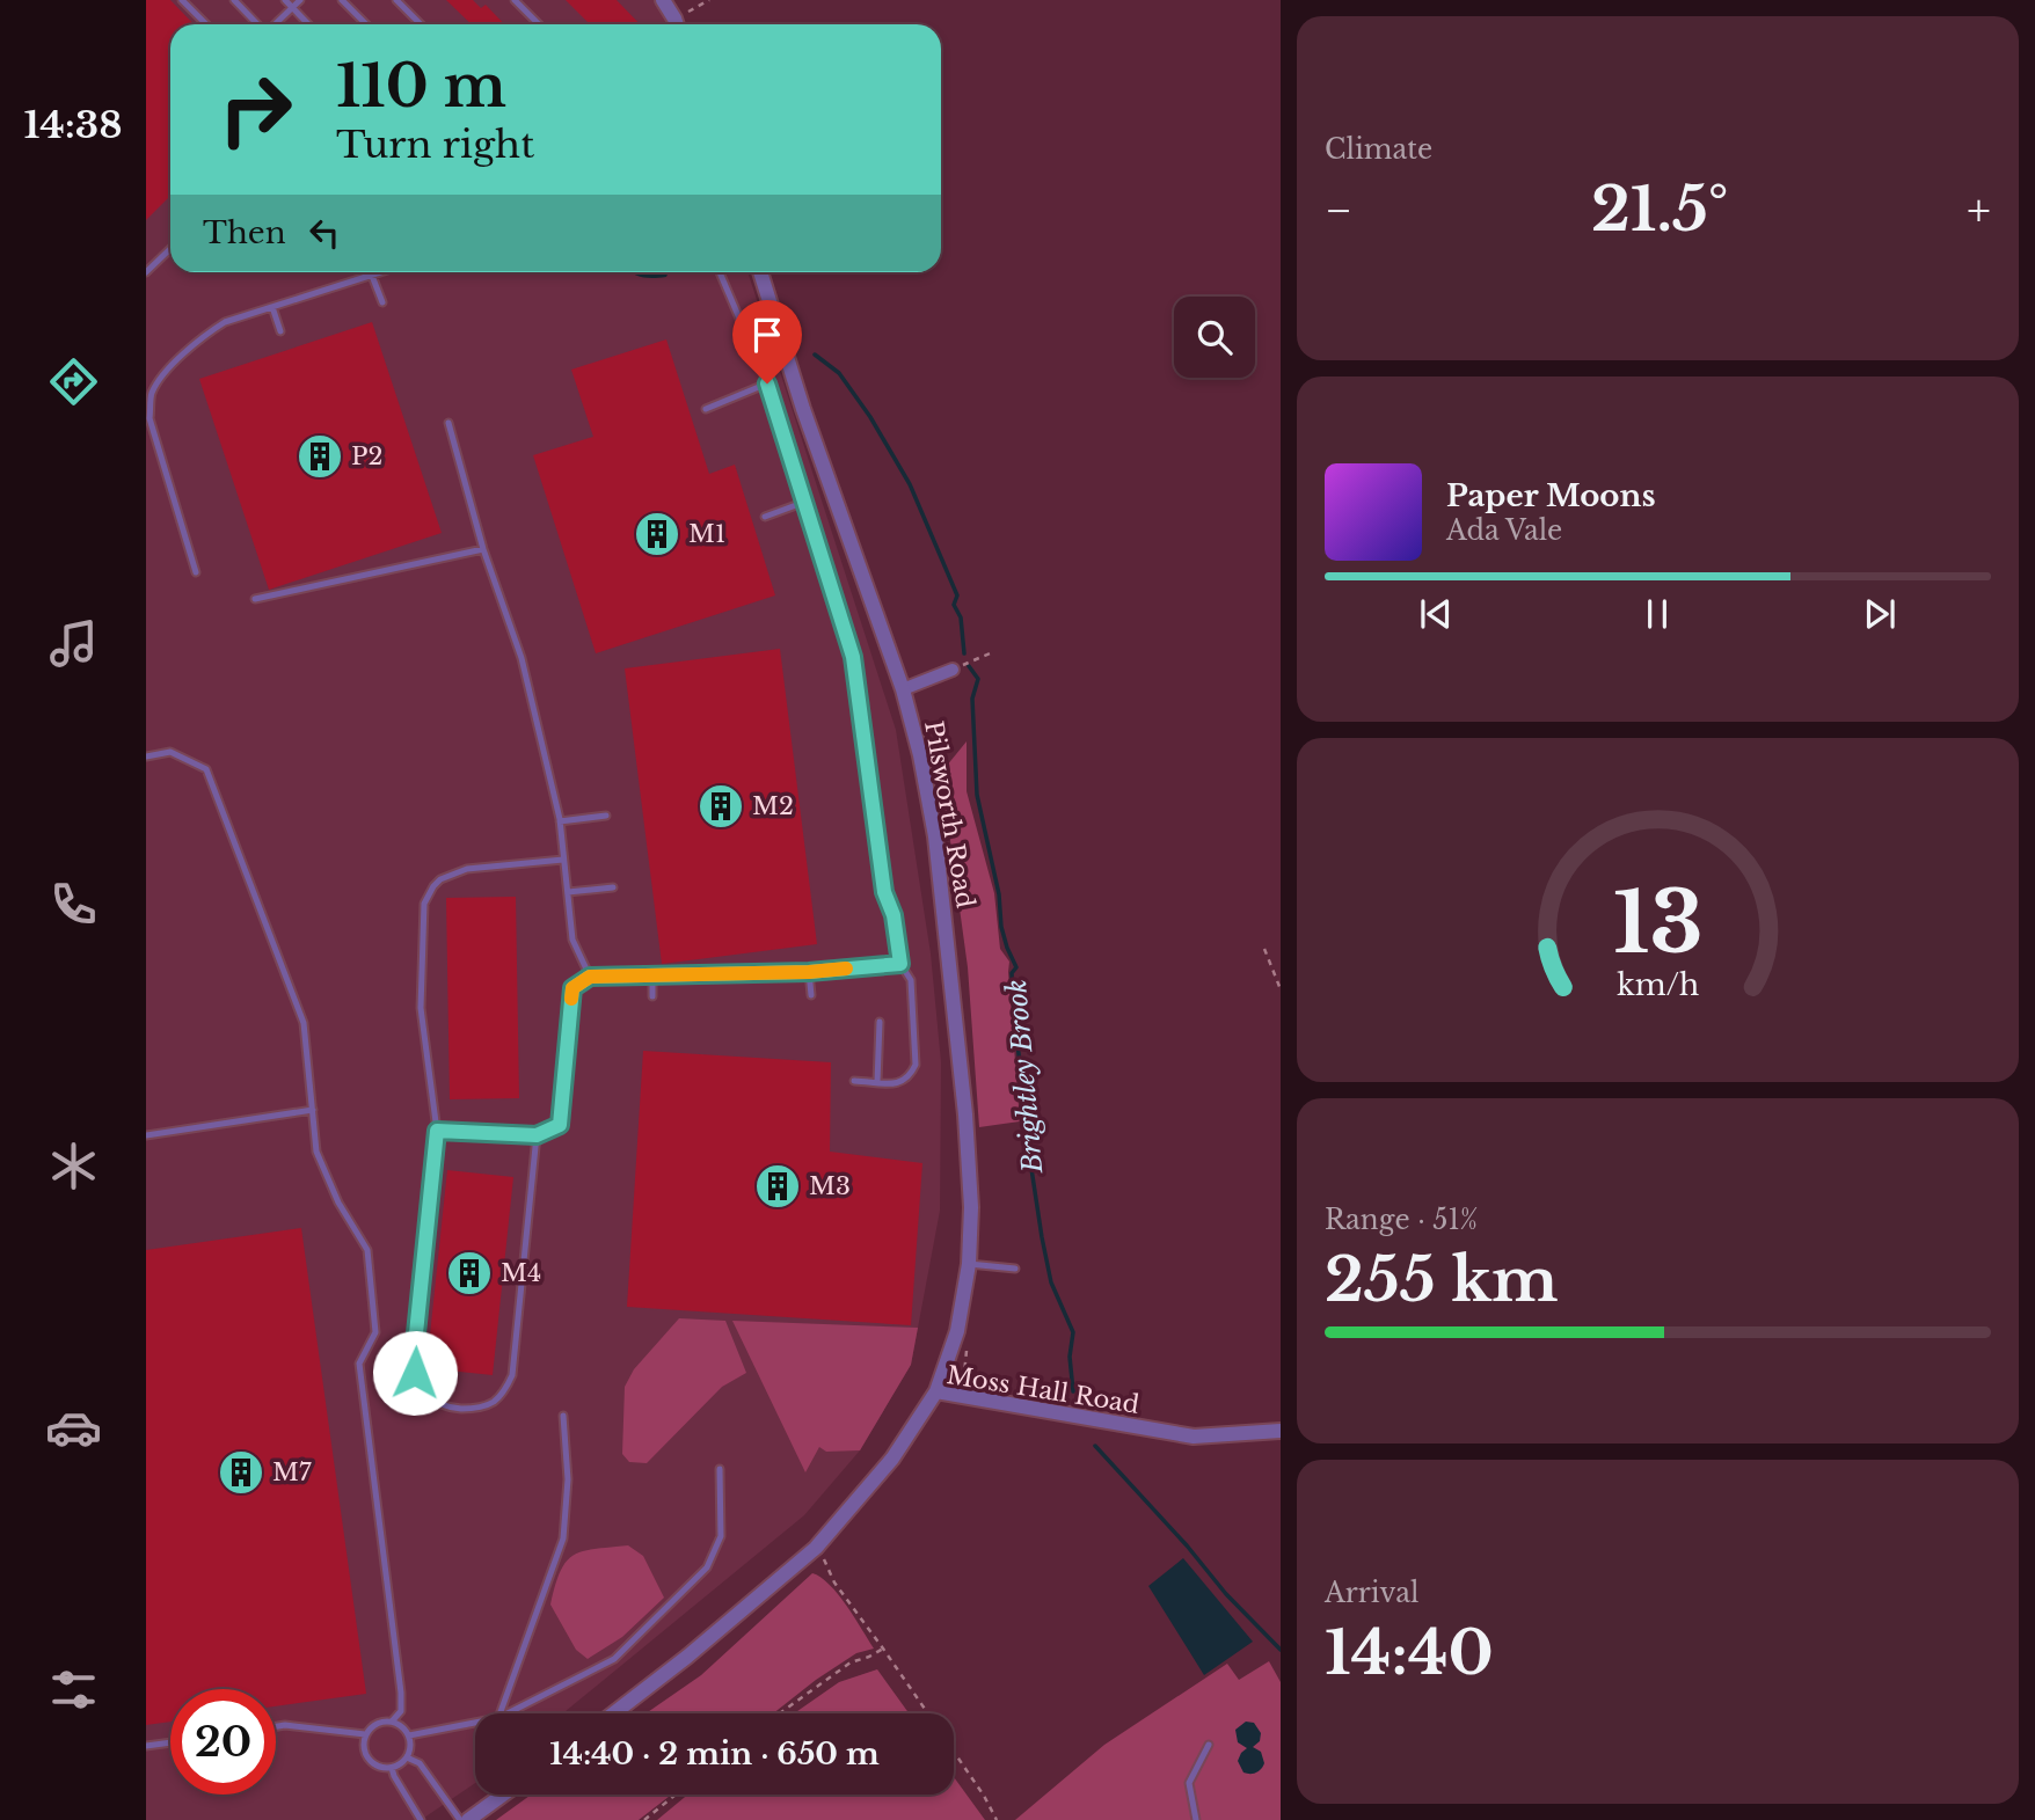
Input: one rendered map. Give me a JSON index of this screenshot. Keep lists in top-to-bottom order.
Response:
{
  "streets": {
    "street": ["Pilsworth Road", "Moss Hall Road"]
  },
  "crossings": [
    ["Pilsworth Road", "Moss Hall Road"]
  ],
  "water": ["Brightley Brook"],
  "places": {
    "building": [
      "P2",
      "M1",
      "M2",
      "M3",
      "M4",
      "M7"
    ]
  },
  "page": {
    "tabs": "14:38",
    "tile": [
      "Climate",
      ["Range · 51%", "255 km"],
      ["Arrival", "14:40"]
    ],
    "turn": ["110 m", "Turn right"],
    "heat": ["−", "21.5°", "+"],
    "then": "Then",
    "song": ["Paper Moons", "Ada Vale"],
    "limit": "20",
    "trip": "14:40 · 2 min · 650 m",
    "gauge": ["13", "km/h"]
  }
}
